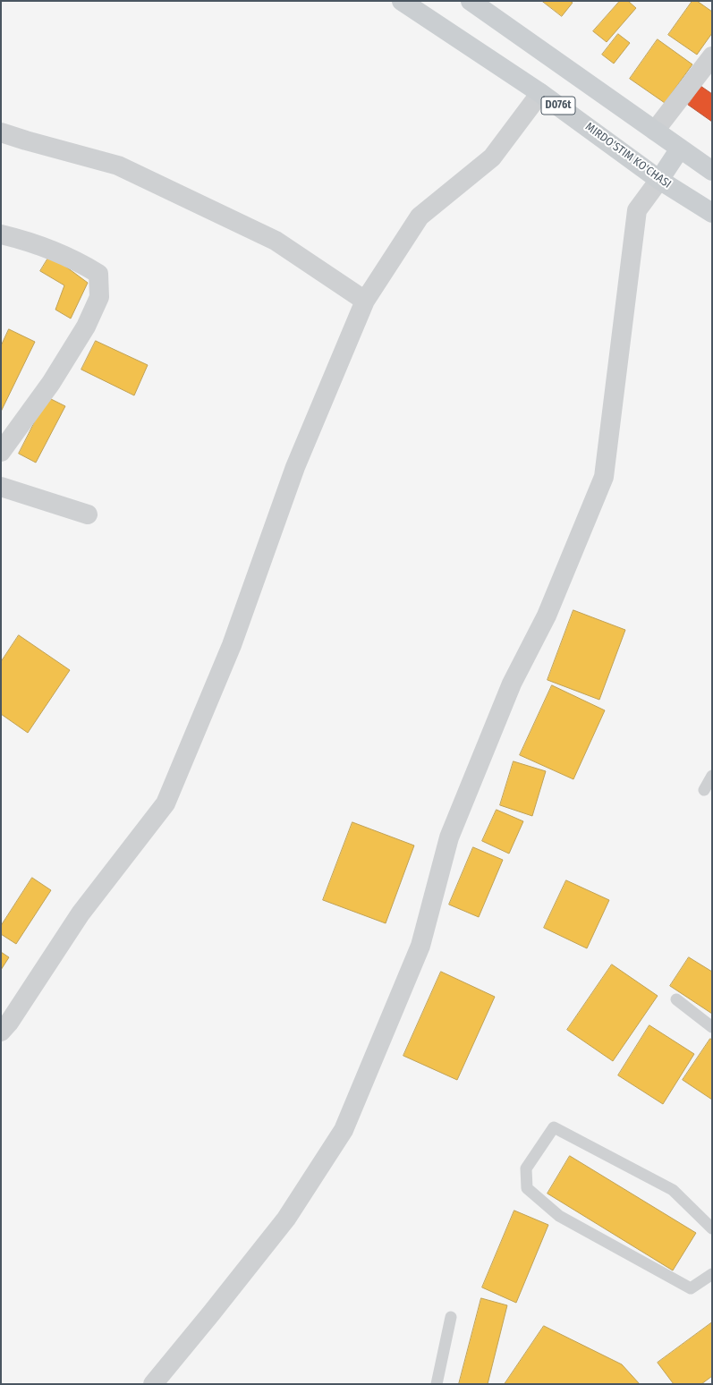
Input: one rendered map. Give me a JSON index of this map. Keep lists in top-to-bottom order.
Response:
{
  "streets": {
    "main road": ["D076t", "MIRDO'STIM KO'CHASI"]
  }
}
